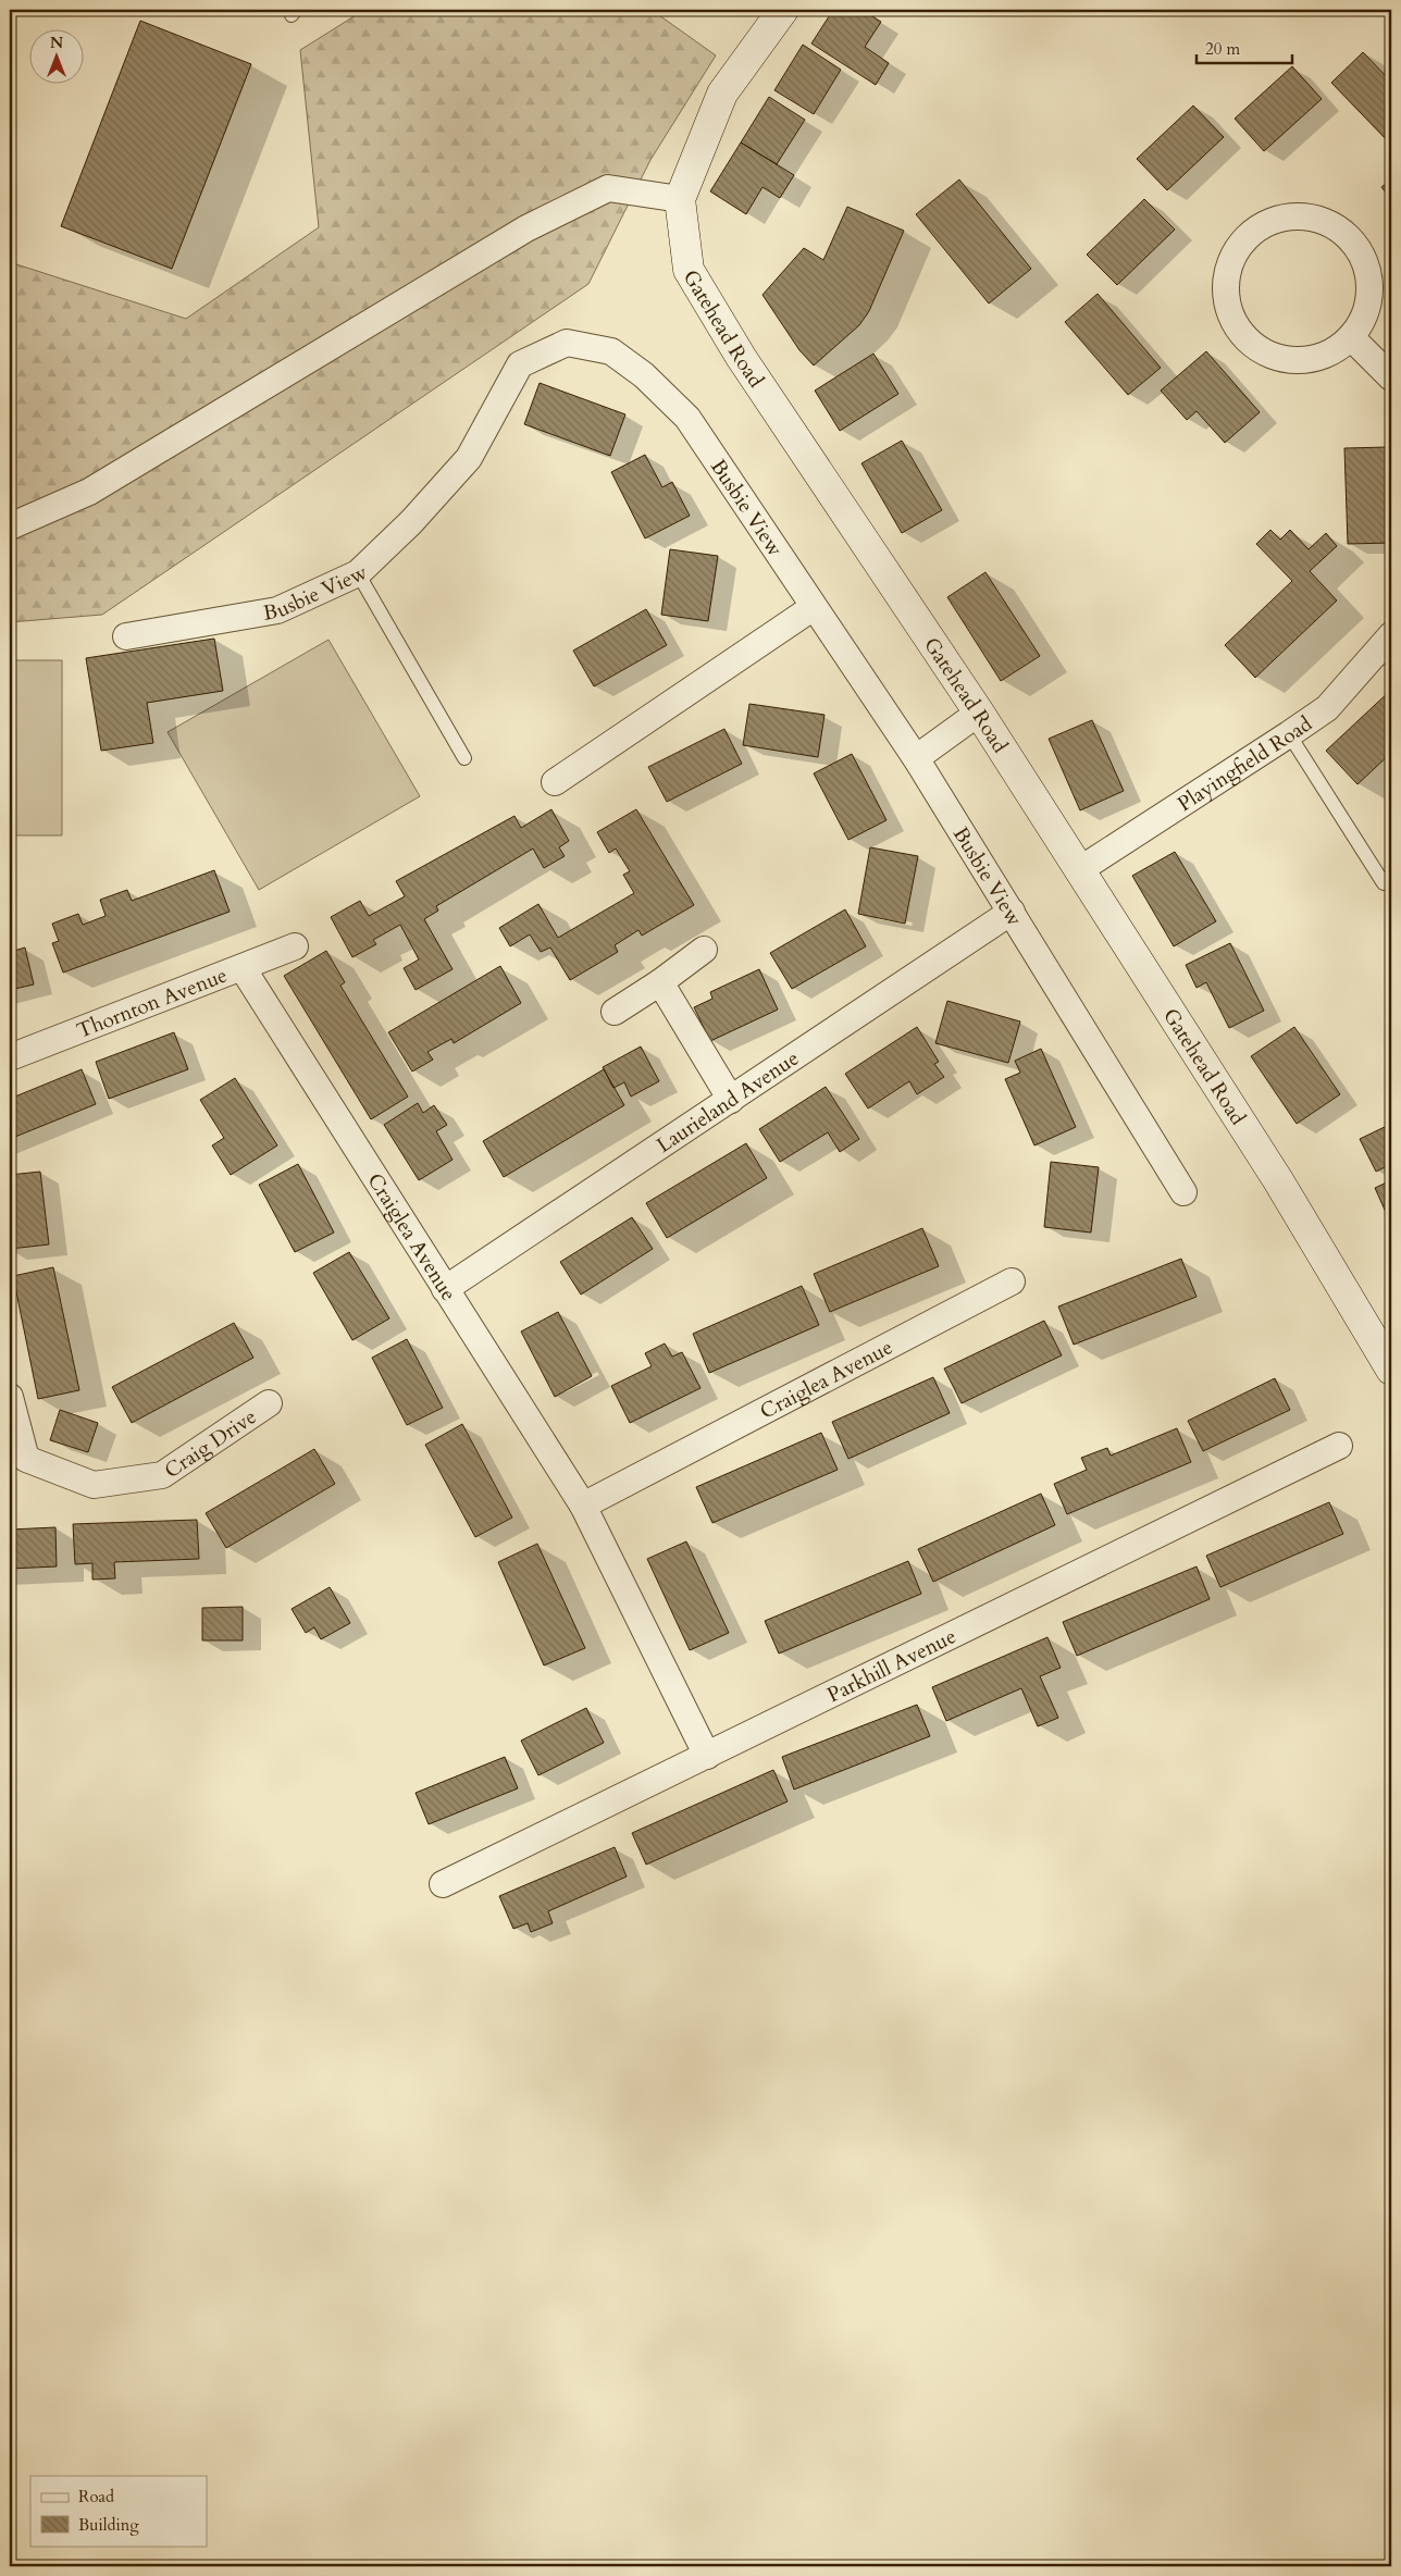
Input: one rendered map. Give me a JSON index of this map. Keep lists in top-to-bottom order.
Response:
{
  "streets": {
    "main road": ["Gatehead Road"],
    "street": [
      "Busbie View",
      "Playingfield Road",
      "Thornton Avenue",
      "Laurieland Avenue",
      "Craiglea Avenue",
      "Craig Drive",
      "Parkhill Avenue"
    ]
  },
  "crossings": [
    ["Gatehead Road", "Playingfield Road"],
    ["Busbie View", "Laurieland Avenue"],
    ["Thornton Avenue", "Craiglea Avenue"],
    ["Laurieland Avenue", "Craiglea Avenue"],
    ["Craiglea Avenue", "Parkhill Avenue"]
  ],
  "legend": ["Road", "Building"],
  "scale_bar": "20 m",
  "north": "top"
}
